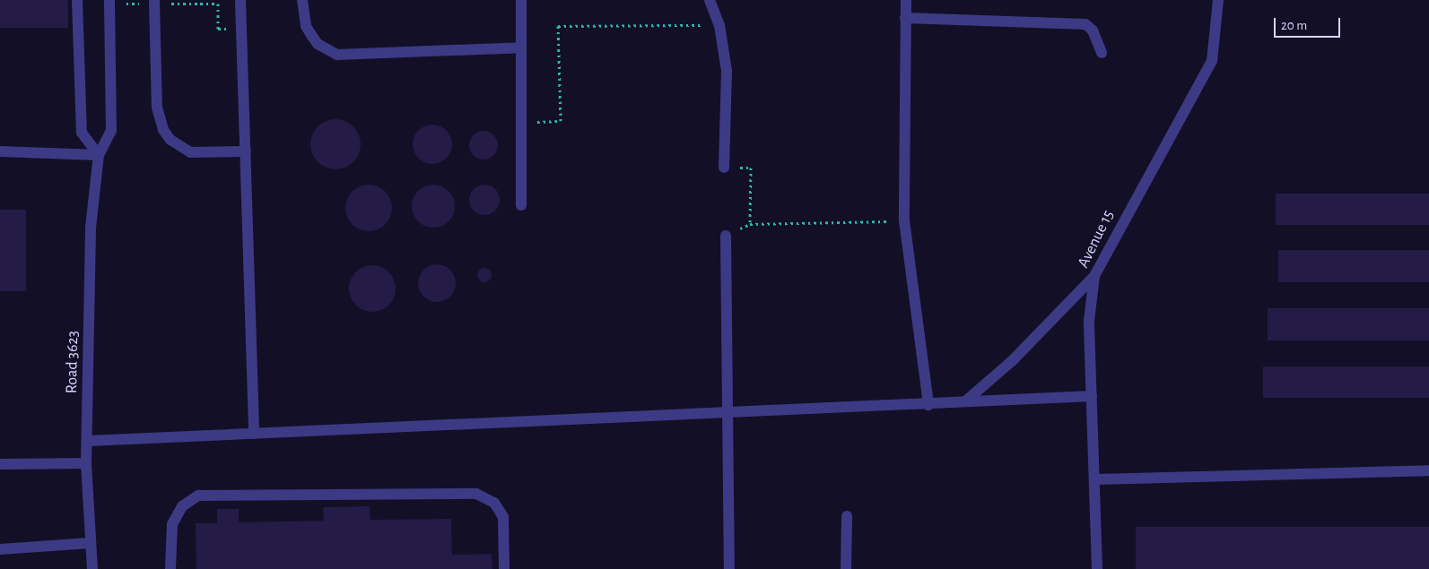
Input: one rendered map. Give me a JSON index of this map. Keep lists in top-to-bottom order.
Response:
{
  "streets": {
    "street": ["Avenue 15", "Road 3623"]
  },
  "scale_bar": "20 m"
}
